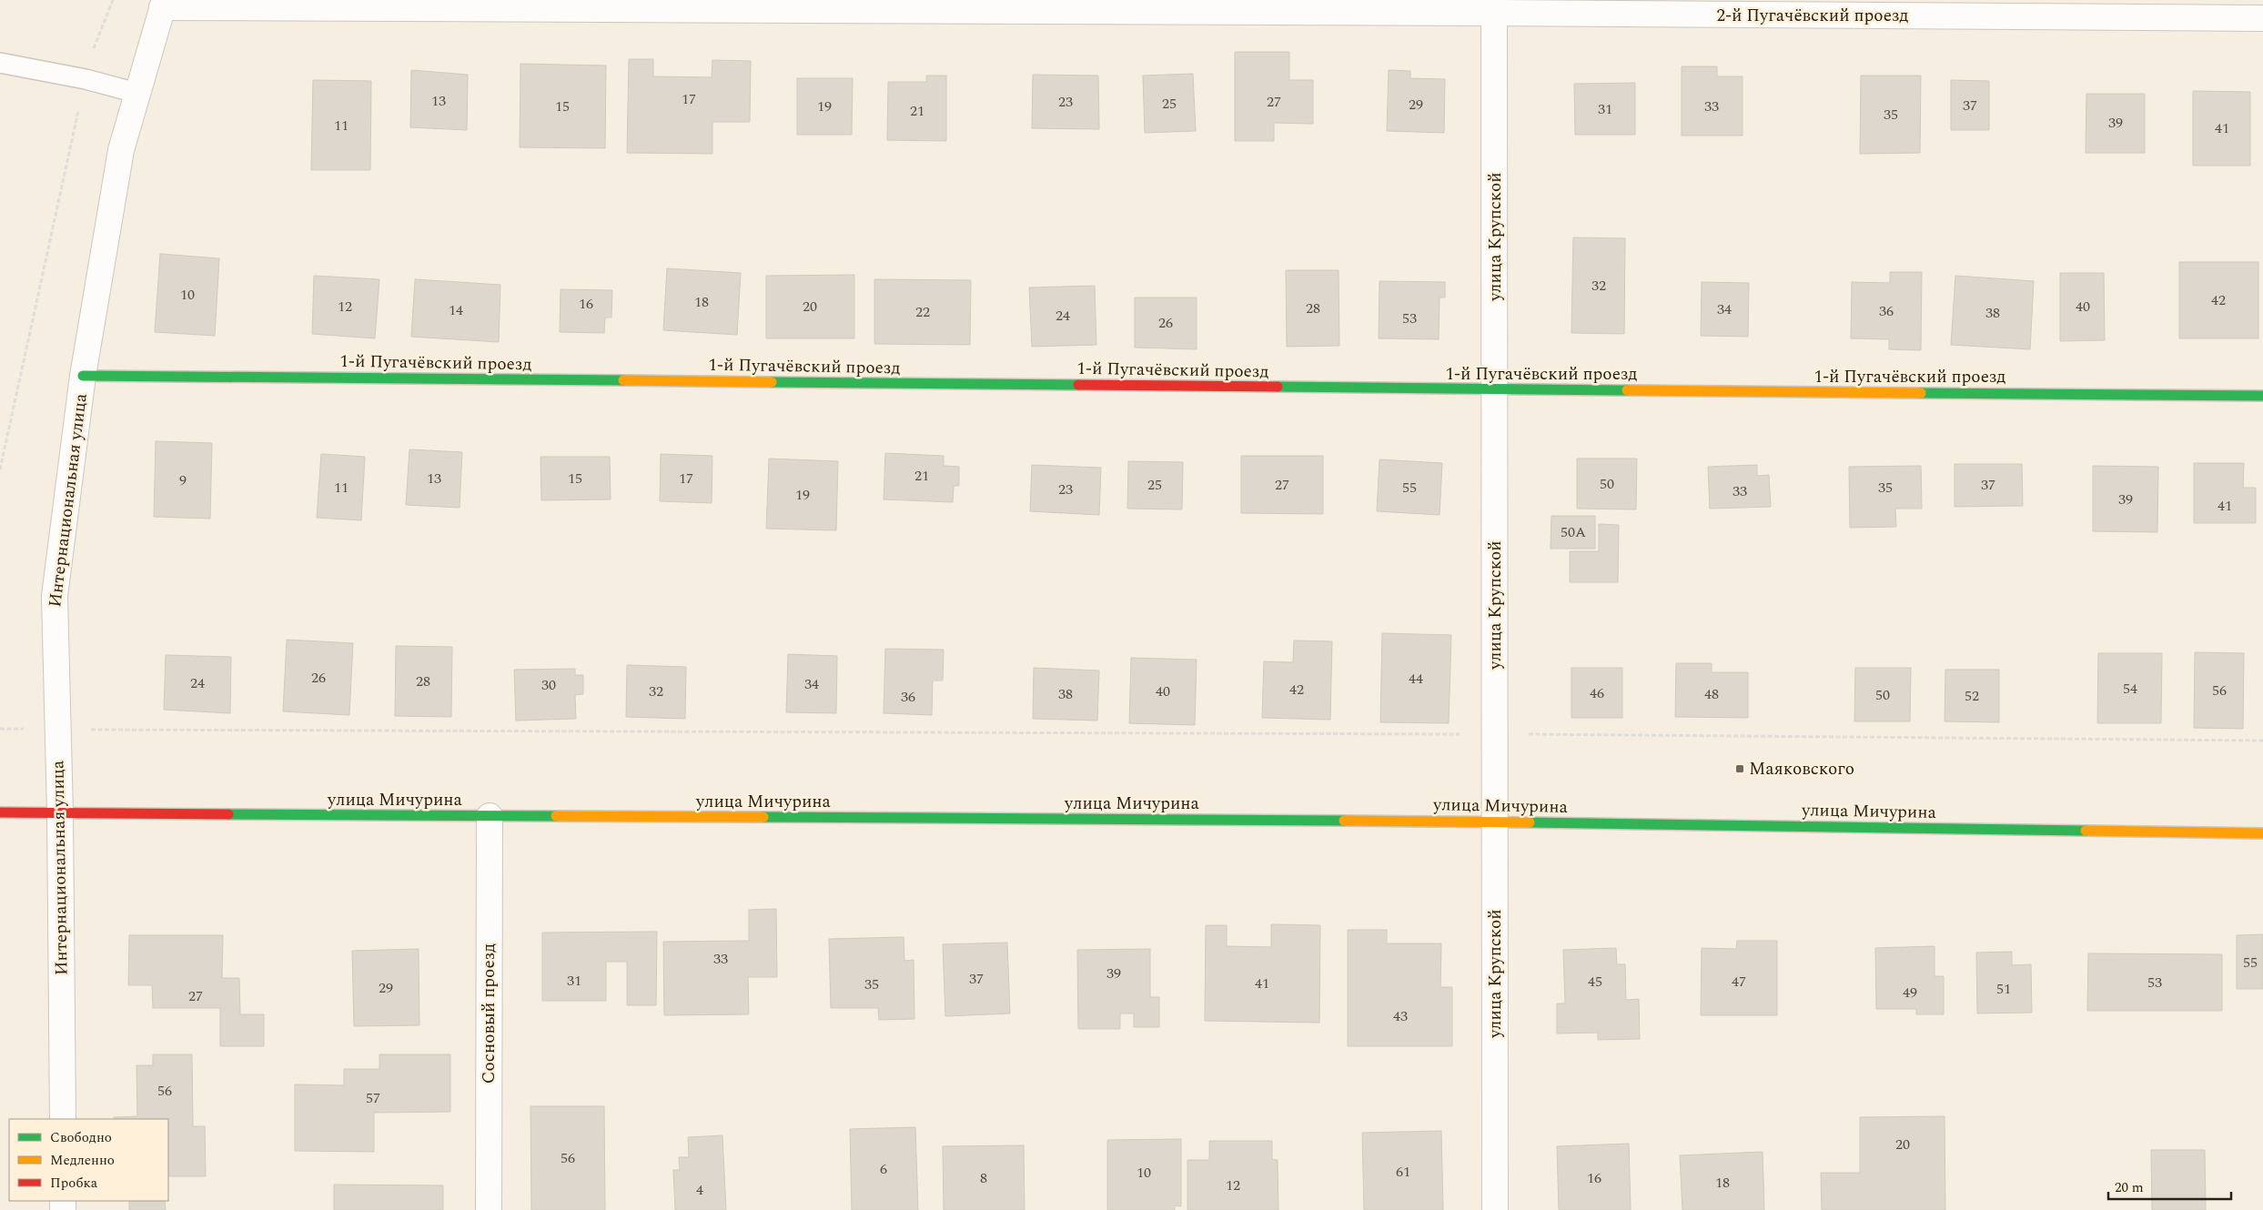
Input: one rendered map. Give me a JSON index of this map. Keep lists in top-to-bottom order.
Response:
{
  "streets": {
    "main road": ["1-й Пугачёвский проезд", "улица Мичурина"],
    "street": [
      "2-й Пугачёвский проезд",
      "улица Крупской",
      "Интернациональная улица",
      "Сосновый проезд"
    ]
  },
  "crossings": [
    ["2-й Пугачёвский проезд", "улица Крупской"],
    ["2-й Пугачёвский проезд", "Интернациональная улица"],
    ["улица Крупской", "1-й Пугачёвский проезд"],
    ["улица Крупской", "улица Мичурина"],
    ["1-й Пугачёвский проезд", "Интернациональная улица"],
    ["Интернациональная улица", "улица Мичурина"],
    ["улица Мичурина", "Сосновый проезд"]
  ],
  "places": {
    "transit": ["Маяковского"]
  },
  "house_numbers": [
    "17",
    "13",
    "23",
    "27",
    "25",
    "29",
    "37",
    "15",
    "19",
    "33",
    "31",
    "21",
    "35",
    "39",
    "11",
    "41",
    "32",
    "10",
    "42",
    "18",
    "16",
    "12",
    "20",
    "40",
    "28",
    "34",
    "14",
    "36",
    "22",
    "38",
    "24",
    "53",
    "26",
    "21",
    "13",
    "15",
    "17",
    "9",
    "50",
    "25",
    "27",
    "37",
    "11",
    "55",
    "35",
    "23",
    "33",
    "19",
    "39",
    "41",
    "50А",
    "26",
    "44",
    "28",
    "24",
    "34",
    "30",
    "54",
    "42",
    "56",
    "32",
    "40",
    "46",
    "38",
    "48",
    "50",
    "52",
    "36",
    "33",
    "55",
    "39",
    "37",
    "31",
    "45",
    "47",
    "53",
    "41",
    "35",
    "29",
    "51",
    "49",
    "27",
    "43",
    "56",
    "57",
    "20",
    "56",
    "6",
    "61",
    "10",
    "8",
    "16",
    "18",
    "12",
    "4"
  ],
  "legend": ["Свободно", "Медленно", "Пробка"],
  "scale_bar": "20 m"
}
